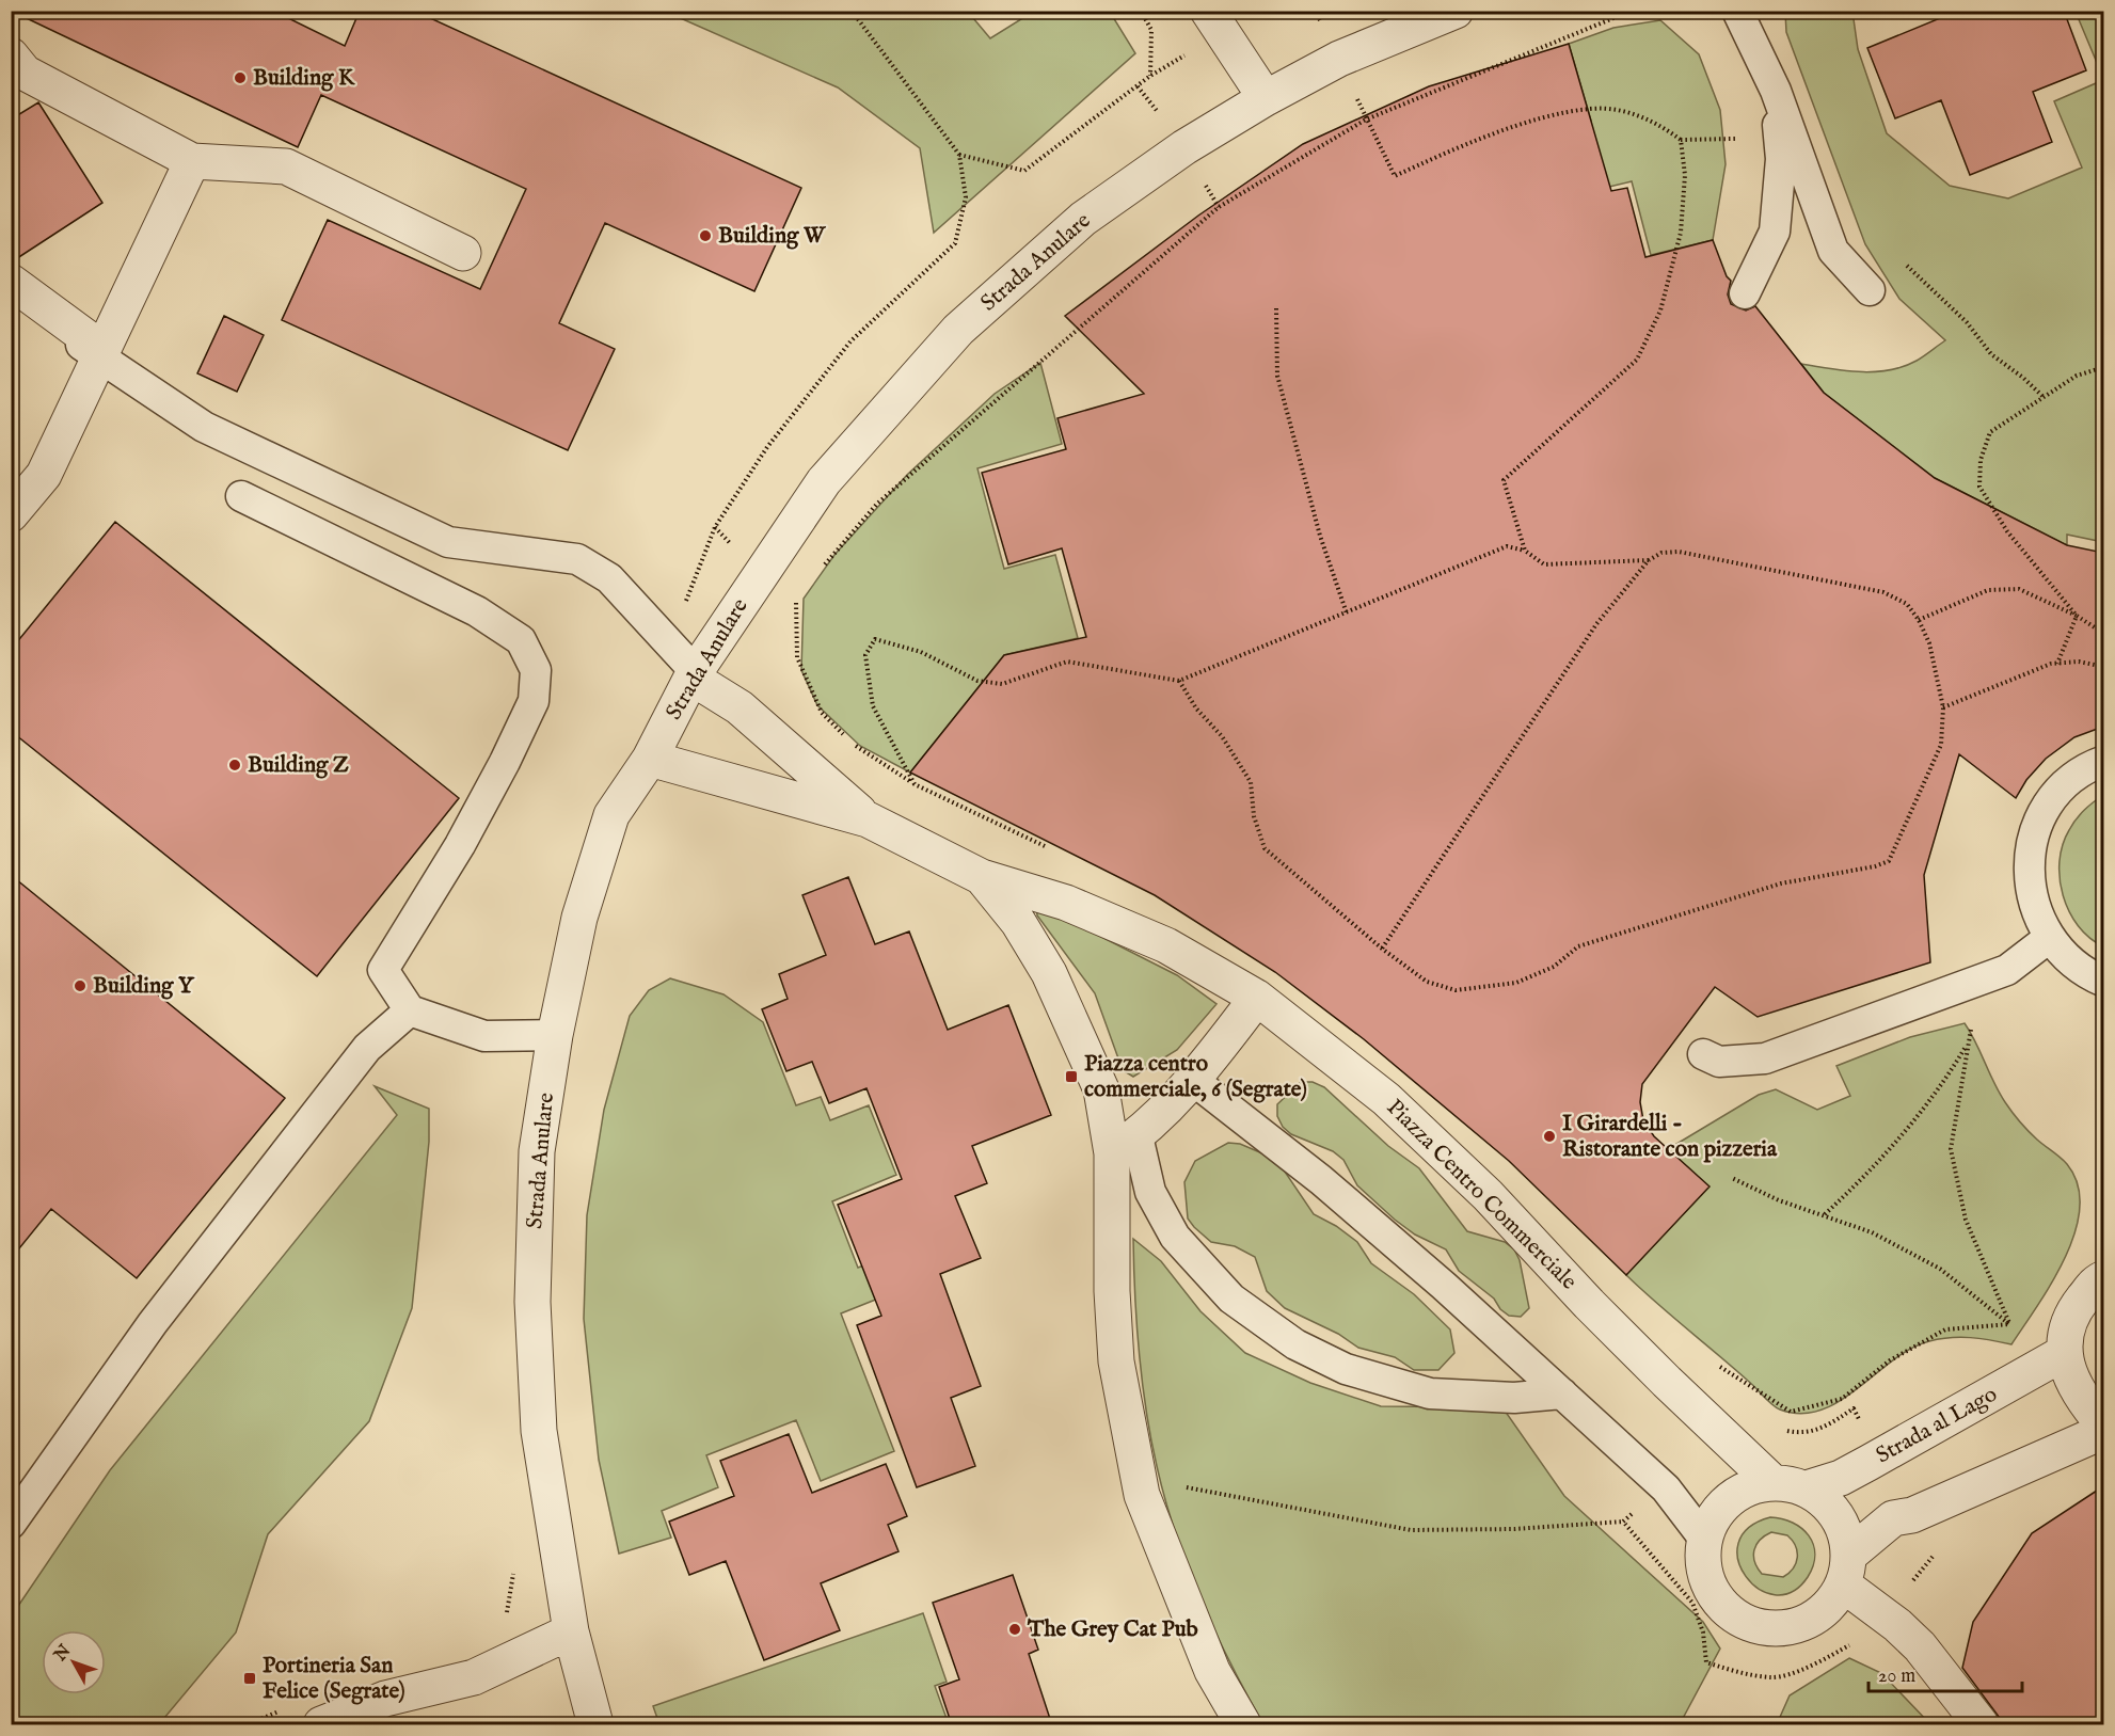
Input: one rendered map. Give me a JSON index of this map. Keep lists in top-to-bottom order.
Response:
{
  "streets": {
    "street": ["Strada Anulare", "Piazza Centro Commerciale", "Strada al Lago"]
  },
  "crossings": [
    ["Strada Anulare", "Piazza Centro Commerciale"],
    ["Piazza Centro Commerciale", "Strada al Lago"]
  ],
  "places": {
    "other": [
      "Building K",
      "Building W",
      "Building Z",
      "Building Y",
      "I Girardelli - Ristorante con pizzeria",
      "The Grey Cat Pub"
    ],
    "transit": ["Piazza centro commerciale, 6 (Segrate)", "Portineria San Felice (Segrate)"]
  },
  "scale_bar": "20 m",
  "north": "top left"
}
